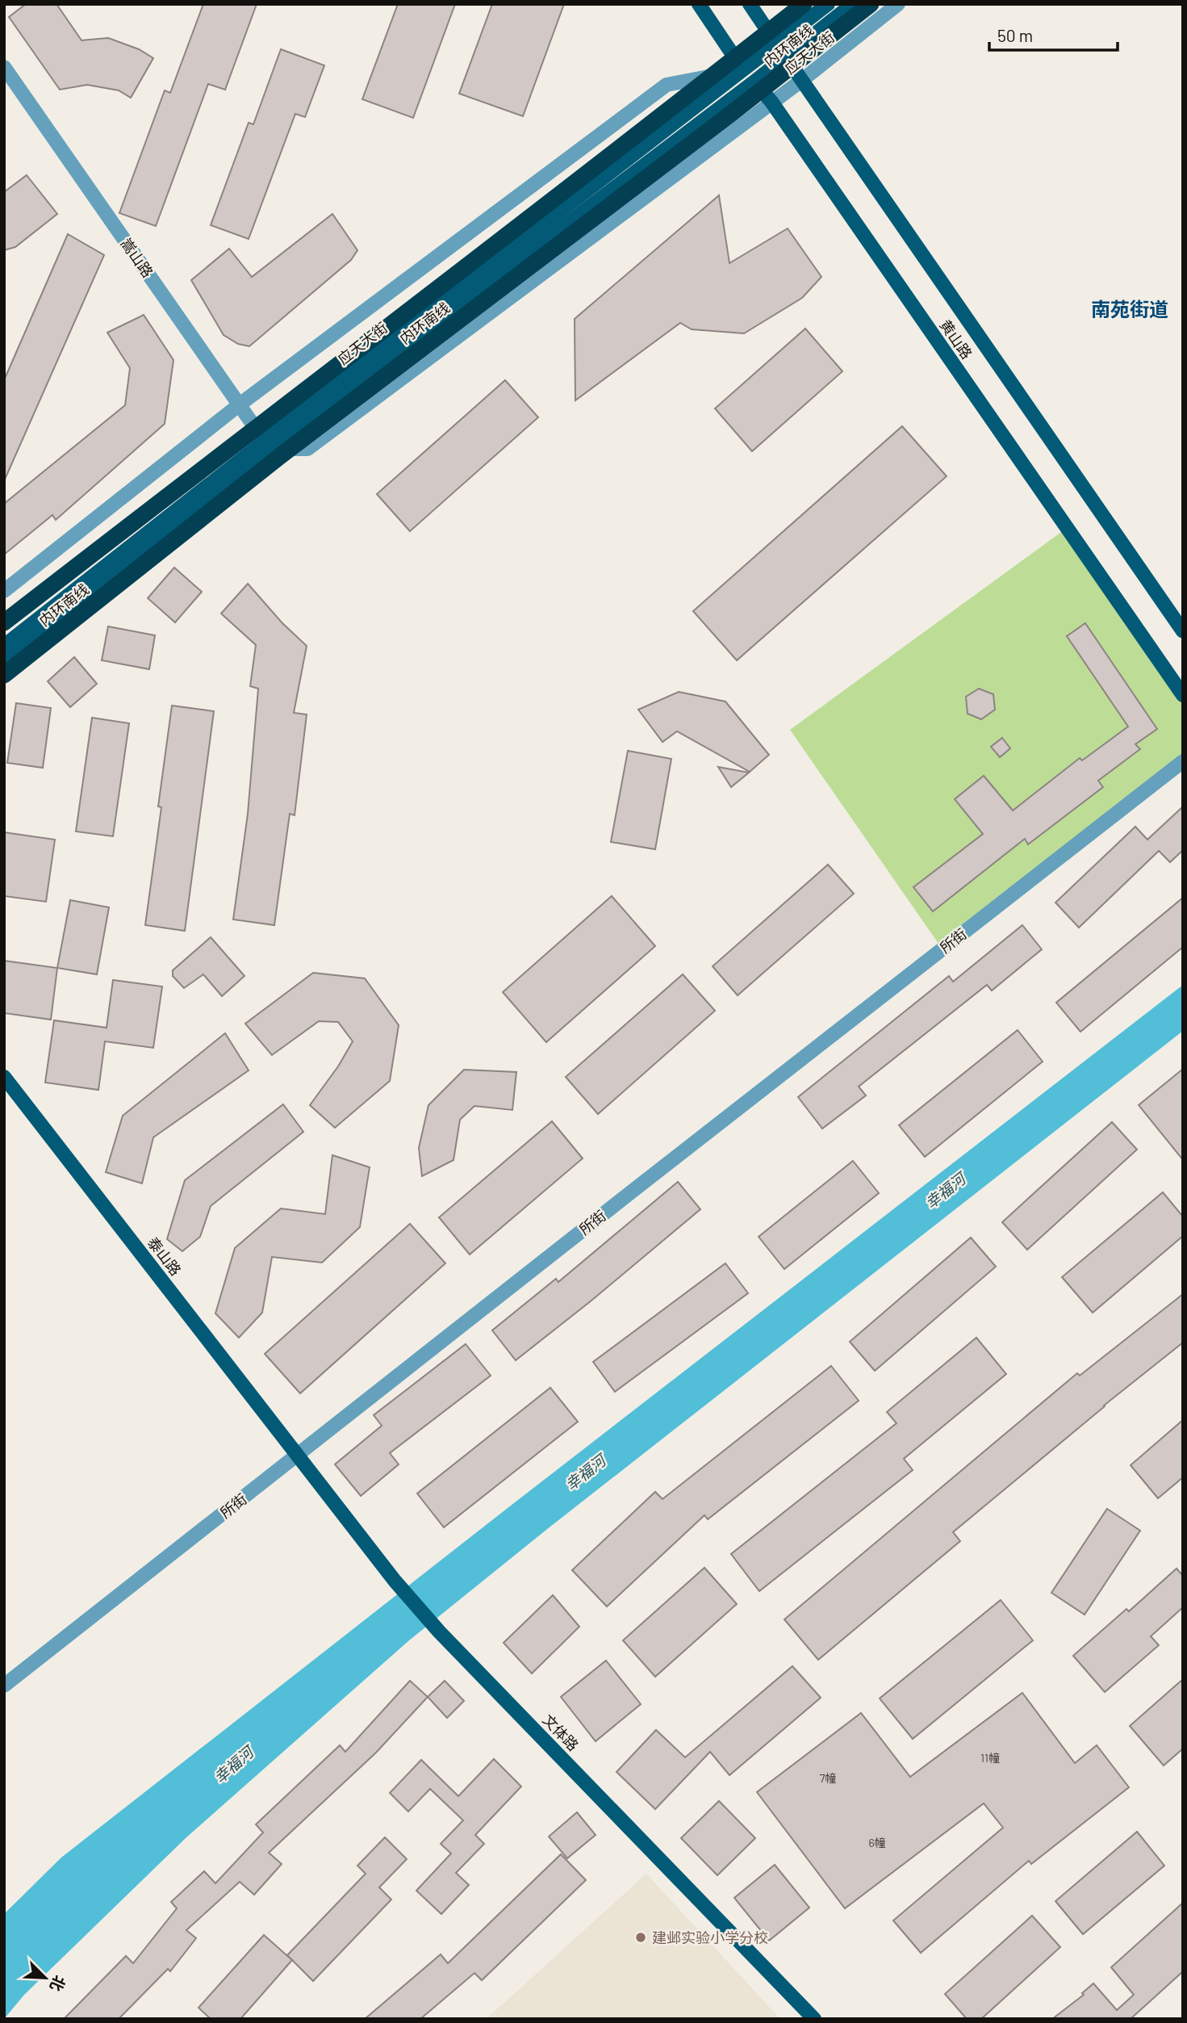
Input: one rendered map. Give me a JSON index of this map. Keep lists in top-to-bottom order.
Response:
{
  "streets": {
    "highway": ["内环南线"],
    "main road": [
      "应天大街",
      "黄山路",
      "泰山路",
      "文体路"
    ],
    "street": ["嵩山路", "所街"]
  },
  "crossings": [
    ["内环南线", "应天大街"],
    ["应天大街", "嵩山路"],
    ["应天大街", "黄山路"],
    ["所街", "泰山路"],
    ["所街", "文体路"],
    ["泰山路", "文体路"]
  ],
  "districts": ["南苑街道"],
  "water": ["幸福河"],
  "places": ["建邺实验小学分校"],
  "house_numbers": ["11幢", "7幢", "6幢"],
  "scale_bar": "50 m",
  "north": "bottom right"
}
